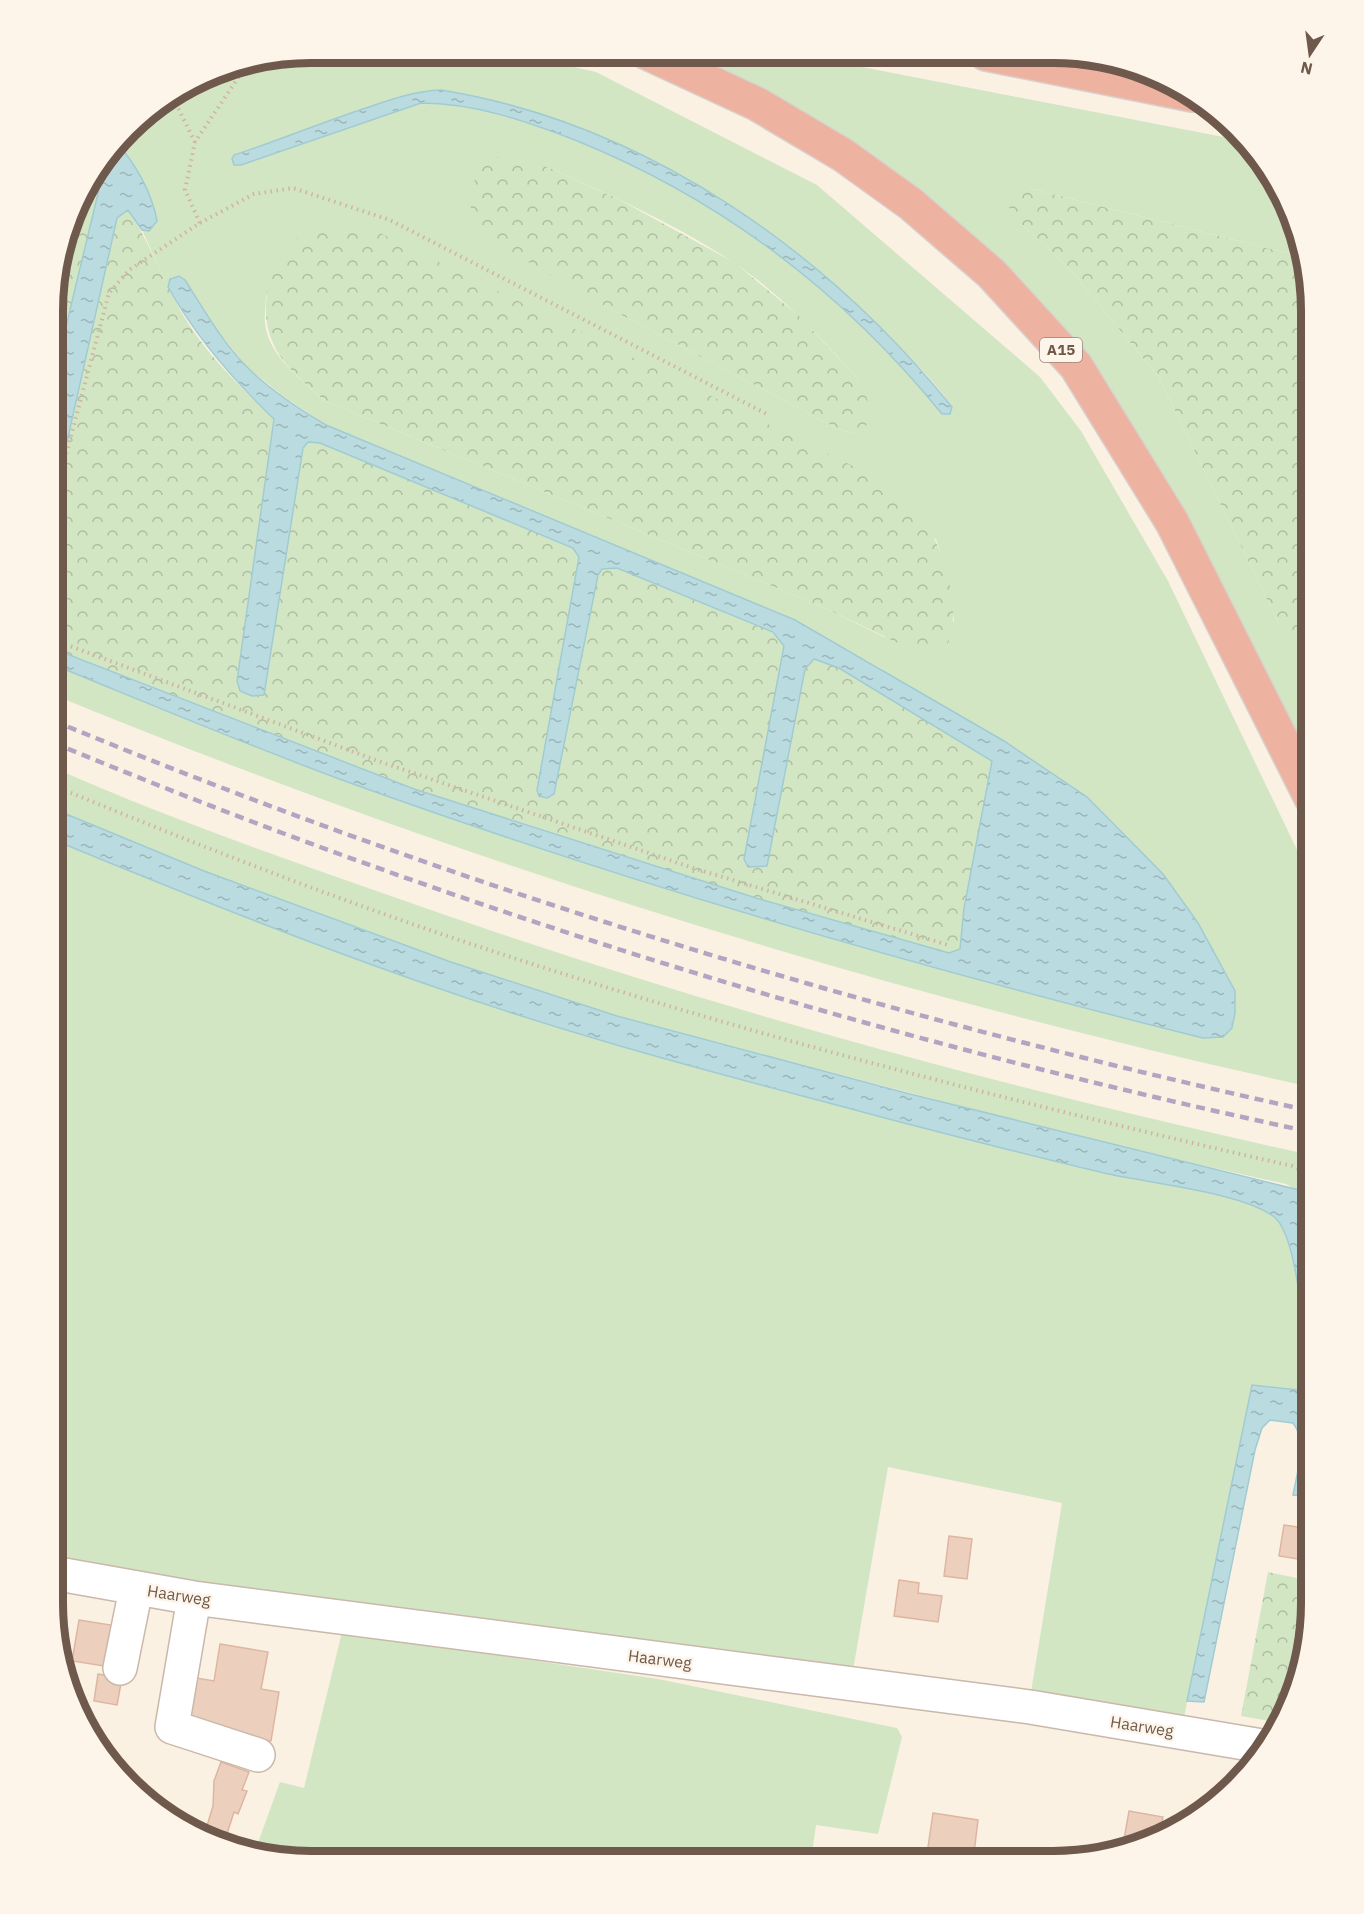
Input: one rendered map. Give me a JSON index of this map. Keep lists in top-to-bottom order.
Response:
{
  "streets": {
    "highway": ["A15"],
    "street": ["Haarweg"]
  },
  "north": "bottom"
}
